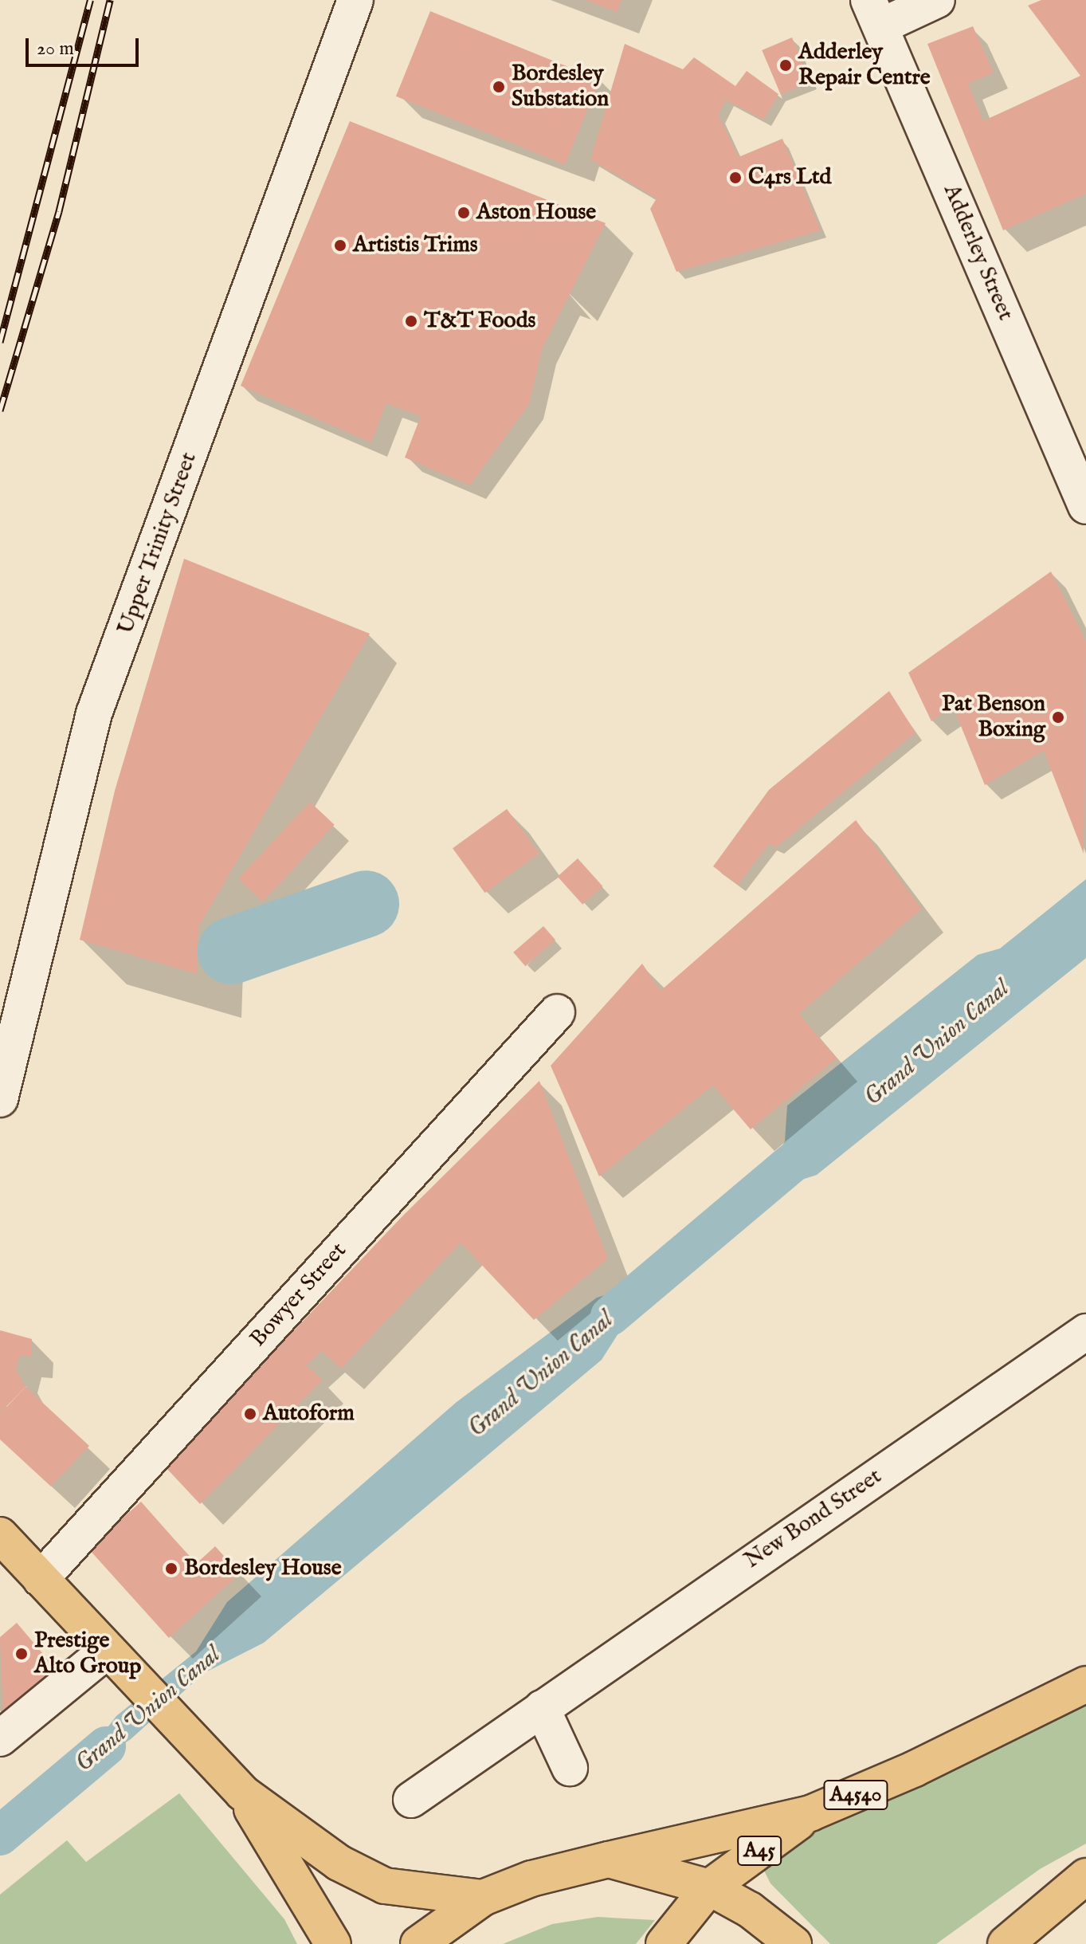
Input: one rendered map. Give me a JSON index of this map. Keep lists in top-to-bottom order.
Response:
{
  "streets": {
    "main road": ["A4540", "A45"],
    "street": [
      "Adderley Street",
      "Upper Trinity Street",
      "Bowyer Street",
      "New Bond Street"
    ]
  },
  "crossings": [
    ["A4540", "A45"]
  ],
  "water": ["Grand Union Canal"],
  "places": [
    "Adderley Repair Centre",
    "Bordesley Substation",
    "C4rs Ltd",
    "Aston House",
    "Artistis Trims",
    "T&T Foods",
    "Pat Benson Boxing",
    "Autoform",
    "Bordesley House",
    "Prestige Alto Group"
  ],
  "scale_bar": "20 m"
}
